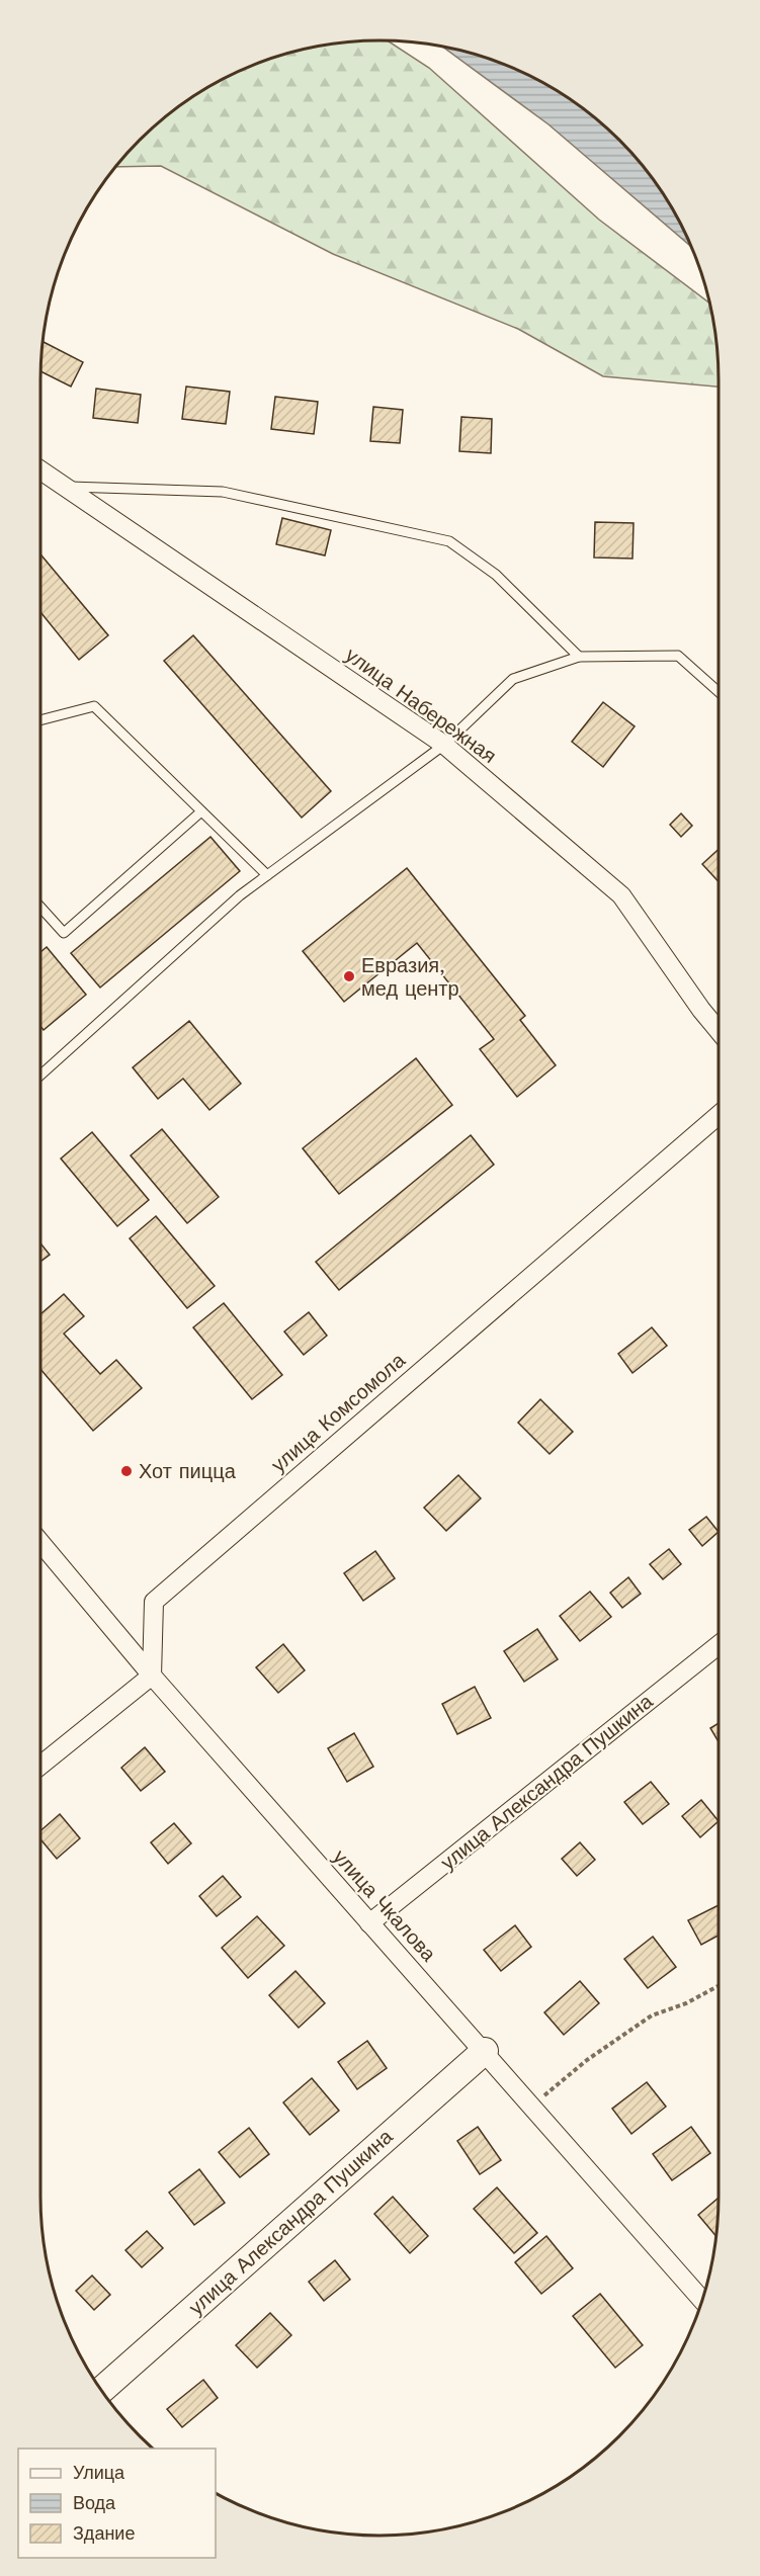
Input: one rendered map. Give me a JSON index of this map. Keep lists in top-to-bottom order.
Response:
{
  "streets": {
    "street": [
      "улица Набережная",
      "улица Комсомола",
      "улица Александра Пушкина",
      "улица Чкалова"
    ]
  },
  "crossings": [
    ["улица Комсомола", "улица Чкалова"],
    ["улица Александра Пушкина", "улица Чкалова"]
  ],
  "places": ["Евразия, мед центр", "Хот пицца"],
  "legend": ["Улица", "Вода", "Здание"]
}
